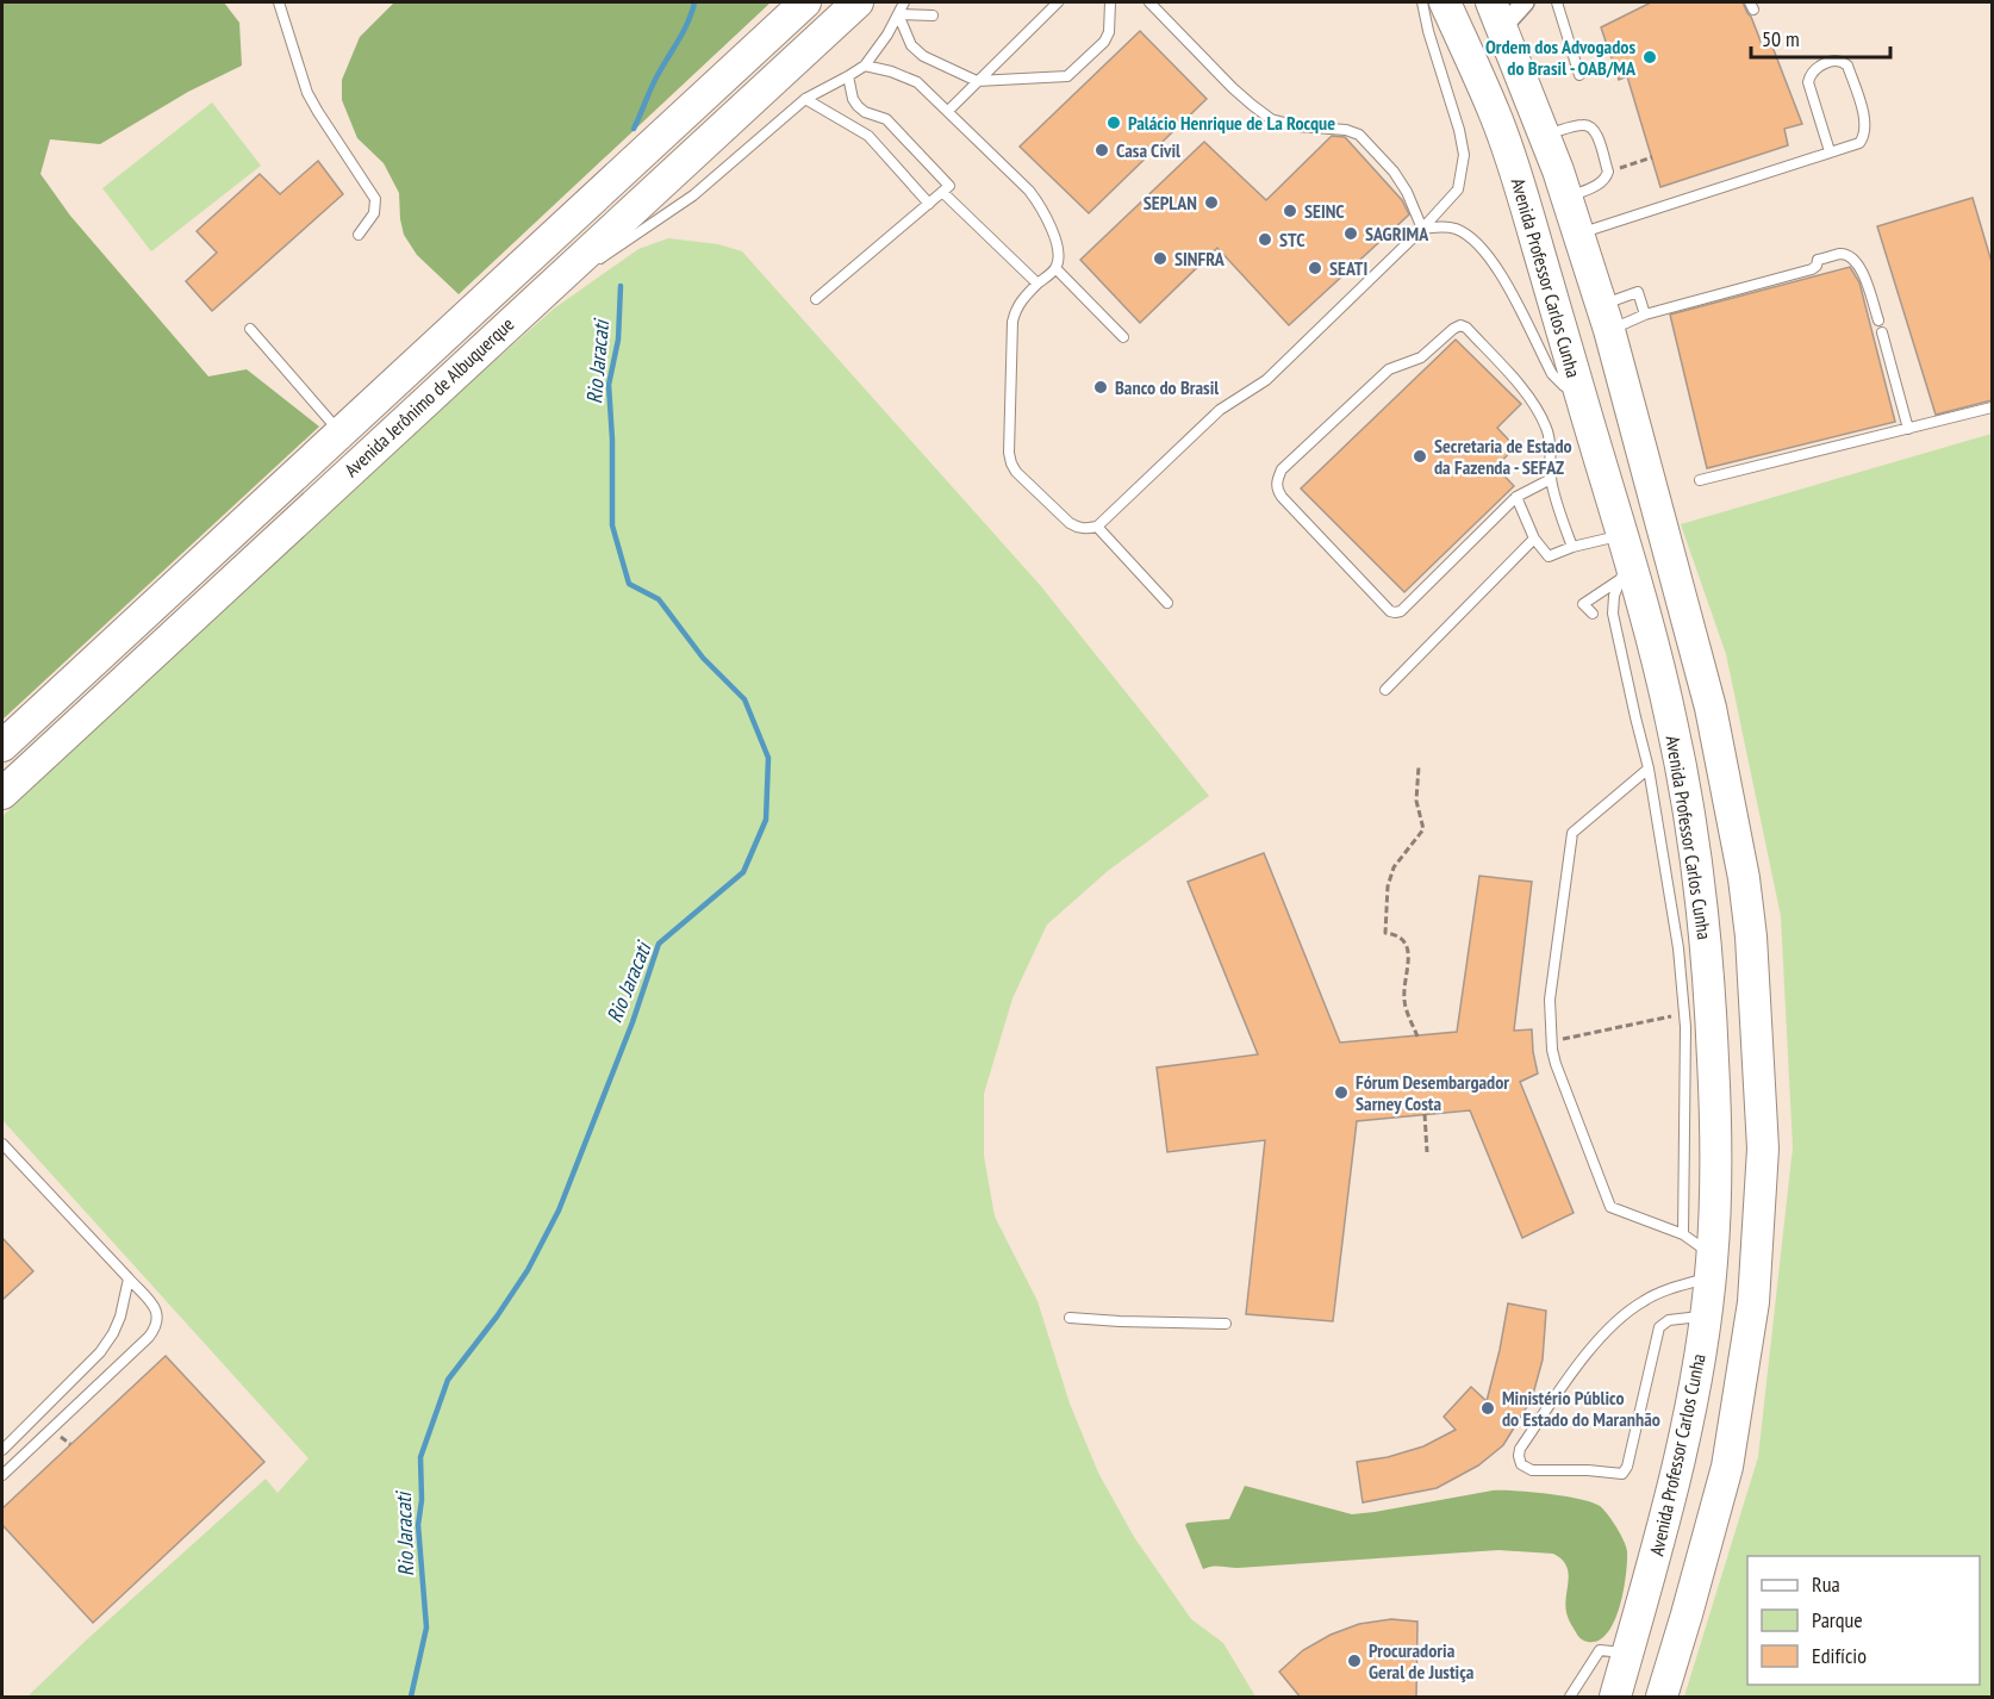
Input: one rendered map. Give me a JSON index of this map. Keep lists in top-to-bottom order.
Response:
{
  "streets": {
    "main road": ["Avenida Professor Carlos Cunha", "Avenida Jerônimo de Albuquerque"]
  },
  "water": ["Rio Jaracati"],
  "places": [
    "Ordem dos Advogados do Brasil - OAB/MA",
    "Palácio Henrique de La Rocque",
    "Casa Civil",
    "SEPLAN",
    "SEINC",
    "SAGRIMA",
    "STC",
    "SINFRA",
    "SEATI",
    "Banco do Brasil",
    "Secretaria de Estado da Fazenda - SEFAZ",
    "Fórum Desembargador Sarney Costa",
    "Ministério Público do Estado do Maranhão",
    "Procuradoria Geral de Justiça"
  ],
  "legend": ["Rua", "Parque", "Edifício"],
  "scale_bar": "50 m"
}
